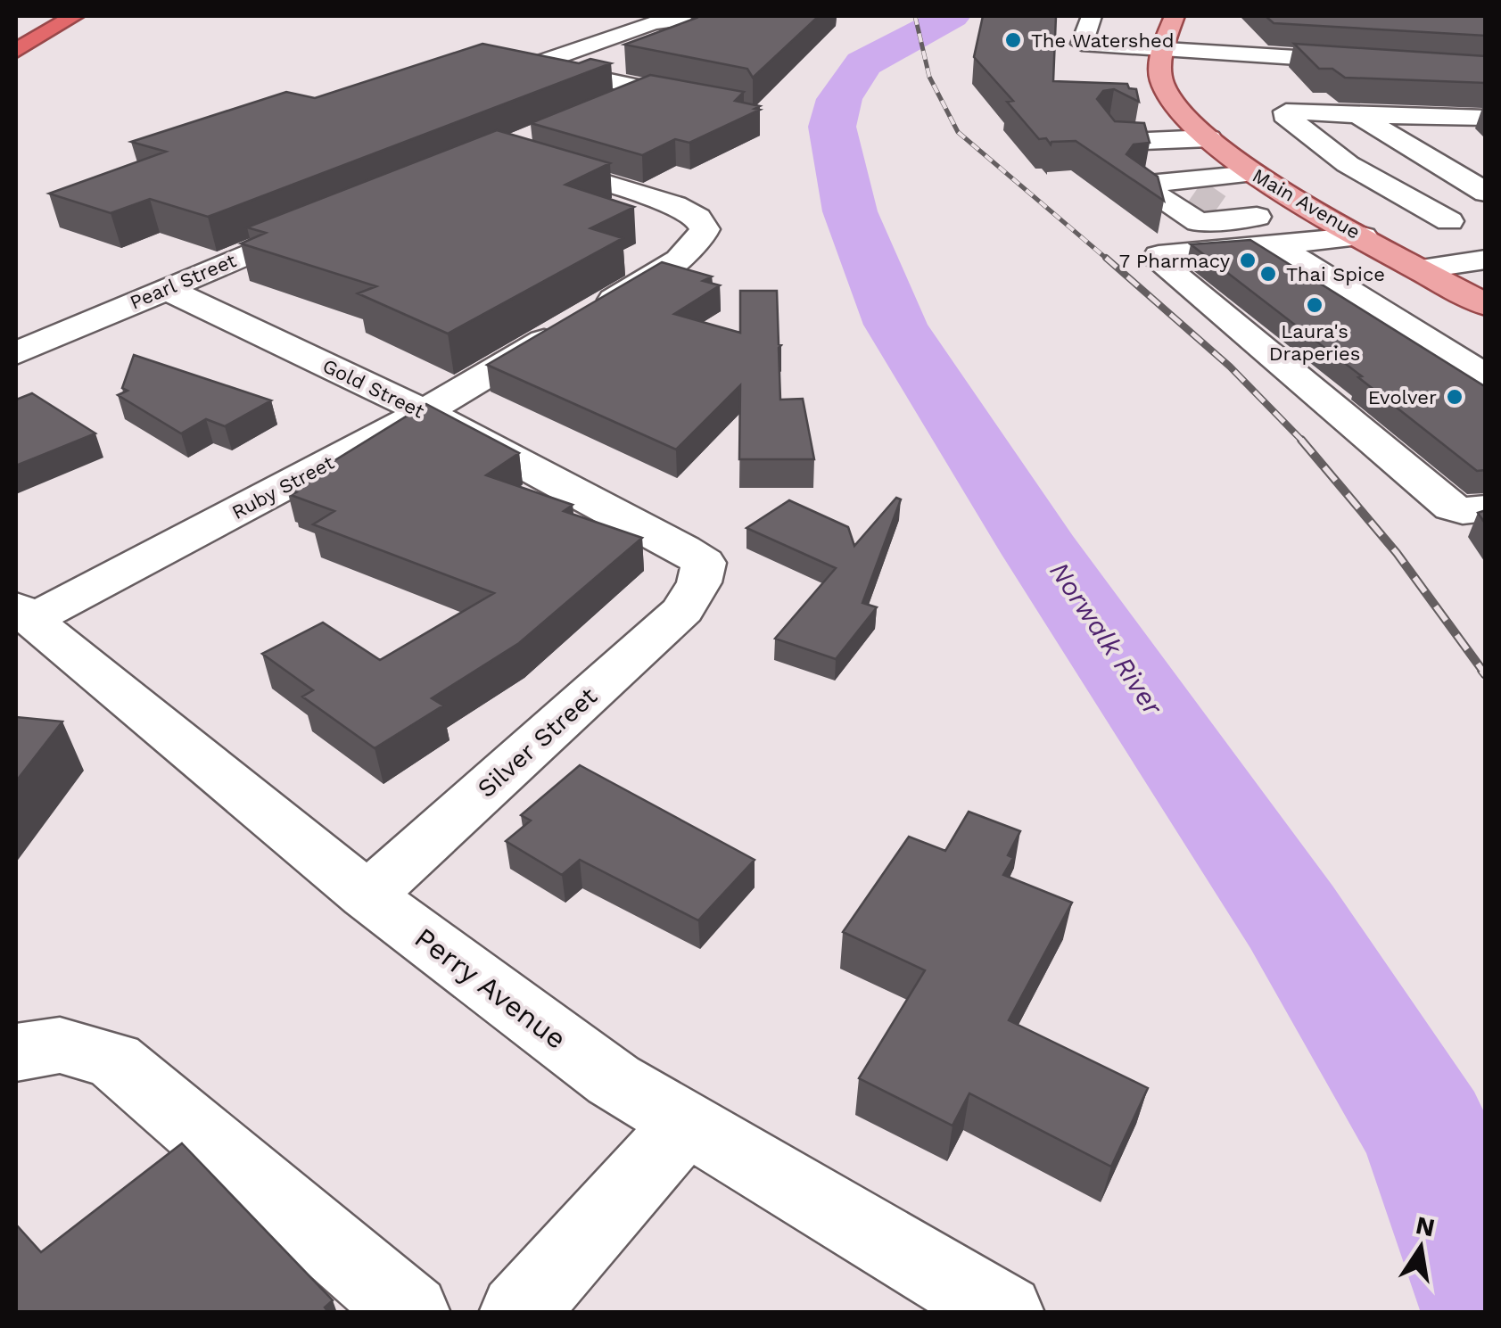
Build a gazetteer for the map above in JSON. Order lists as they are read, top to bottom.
{
  "streets": {
    "main road": ["Main Avenue"],
    "street": [
      "Pearl Street",
      "Gold Street",
      "Ruby Street",
      "Silver Street",
      "Perry Avenue"
    ]
  },
  "crossings": [
    ["Pearl Street", "Gold Street"],
    ["Gold Street", "Ruby Street"],
    ["Gold Street", "Silver Street"],
    ["Ruby Street", "Perry Avenue"],
    ["Silver Street", "Perry Avenue"]
  ],
  "water": ["Norwalk River"],
  "places": [
    "The Watershed",
    "7 Pharmacy",
    "Thai Spice",
    "Laura's Draperies",
    "Evolver"
  ],
  "north": "top"
}
